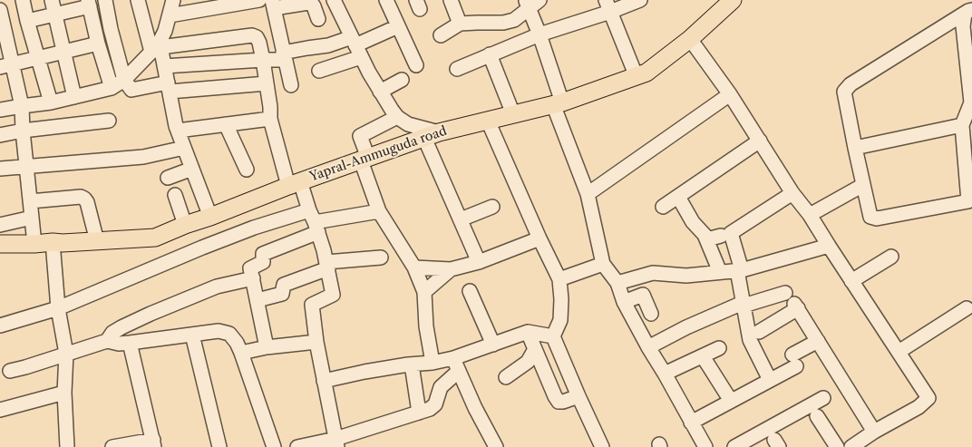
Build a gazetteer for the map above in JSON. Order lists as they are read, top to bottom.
{
  "streets": {
    "main road": ["Yapral-Ammuguda road"]
  }
}
